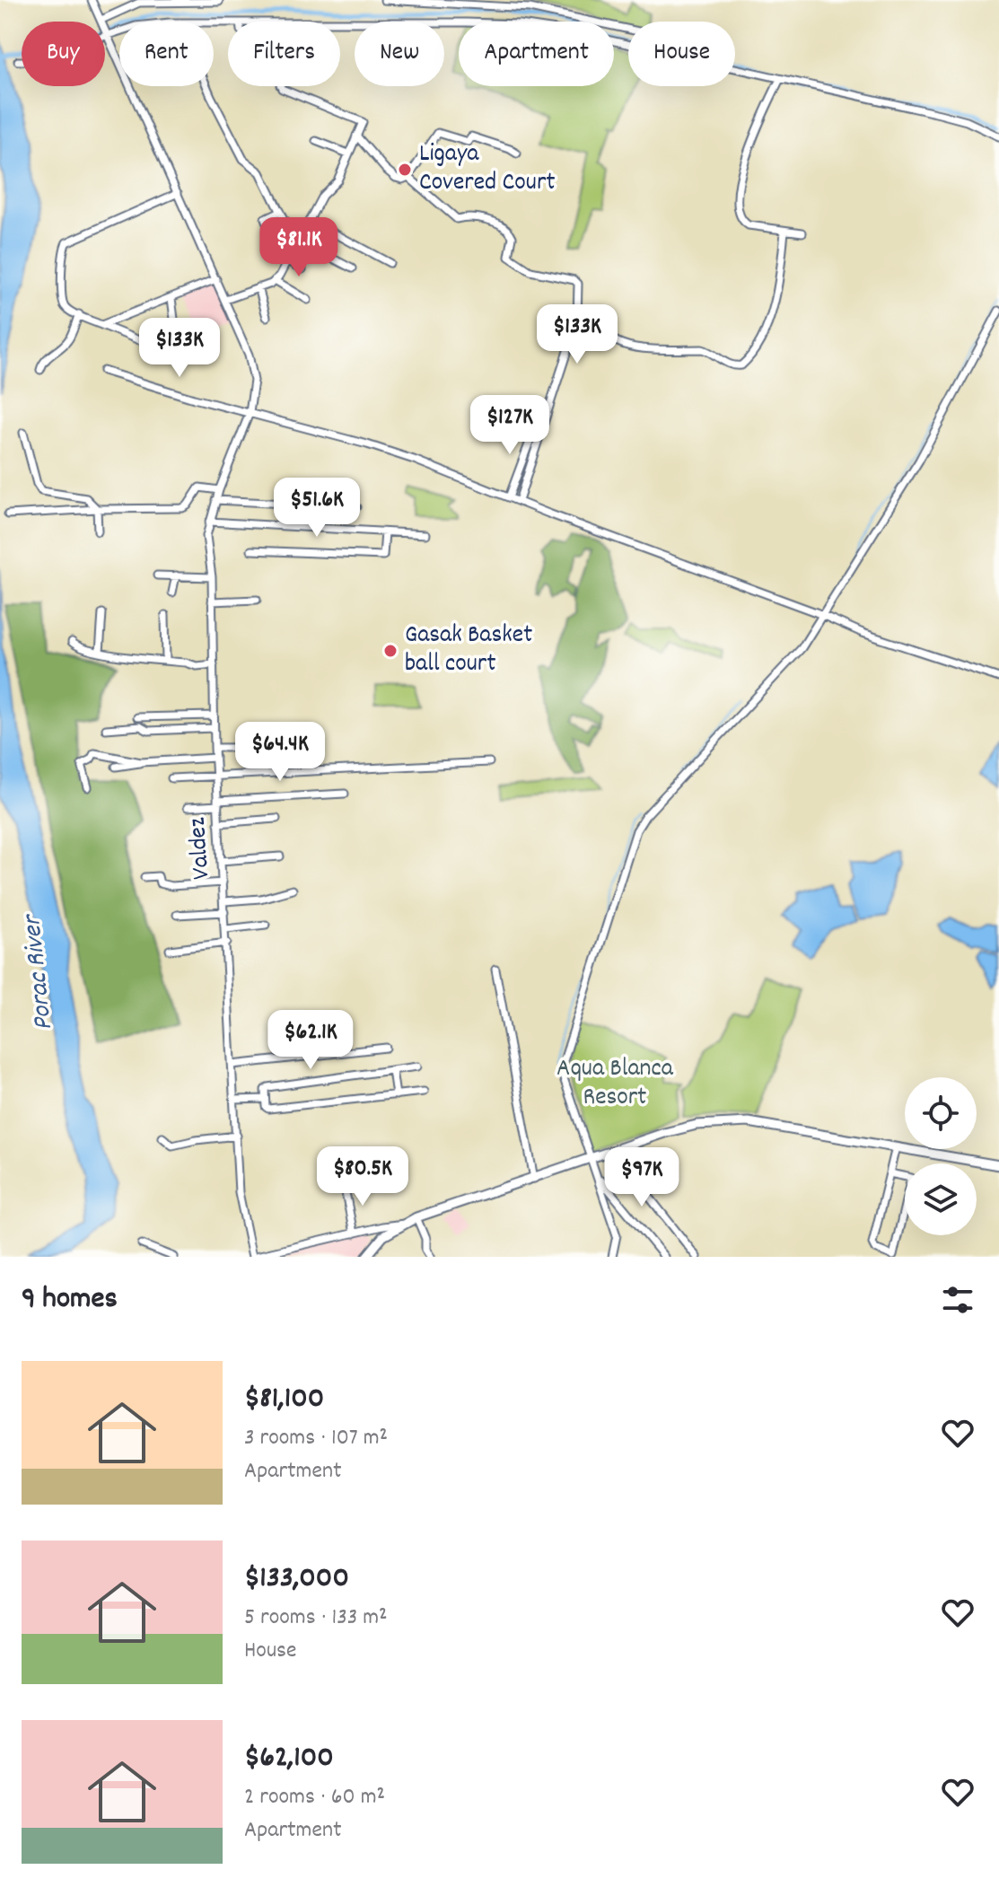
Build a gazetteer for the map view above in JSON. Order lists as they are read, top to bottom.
{
  "streets": {
    "street": ["Valdez"]
  },
  "water": ["Porac River"],
  "parks": ["Aqua Blanca Resort"],
  "places": ["Ligaya Covered Court", "Gasak Basket ball court"],
  "page": {
    "chip": [
      "Buy",
      "Rent",
      "Filters",
      "New",
      "Apartment",
      "House"
    ],
    "price": [
      "$81.1K",
      "$133K",
      "$133K",
      "$127K",
      "$51.6K",
      "$64.4K",
      "$62.1K",
      "$80.5K",
      "$97K"
    ],
    "heading": "9 homes",
    "list": [
      {
        "name": "$81,100",
        "note": "3 rooms · 107 m² · Apartment"
      },
      {
        "name": "$133,000",
        "note": "5 rooms · 133 m² · House"
      },
      {
        "name": "$62,100",
        "note": "2 rooms · 60 m² · Apartment"
      }
    ]
  }
}
